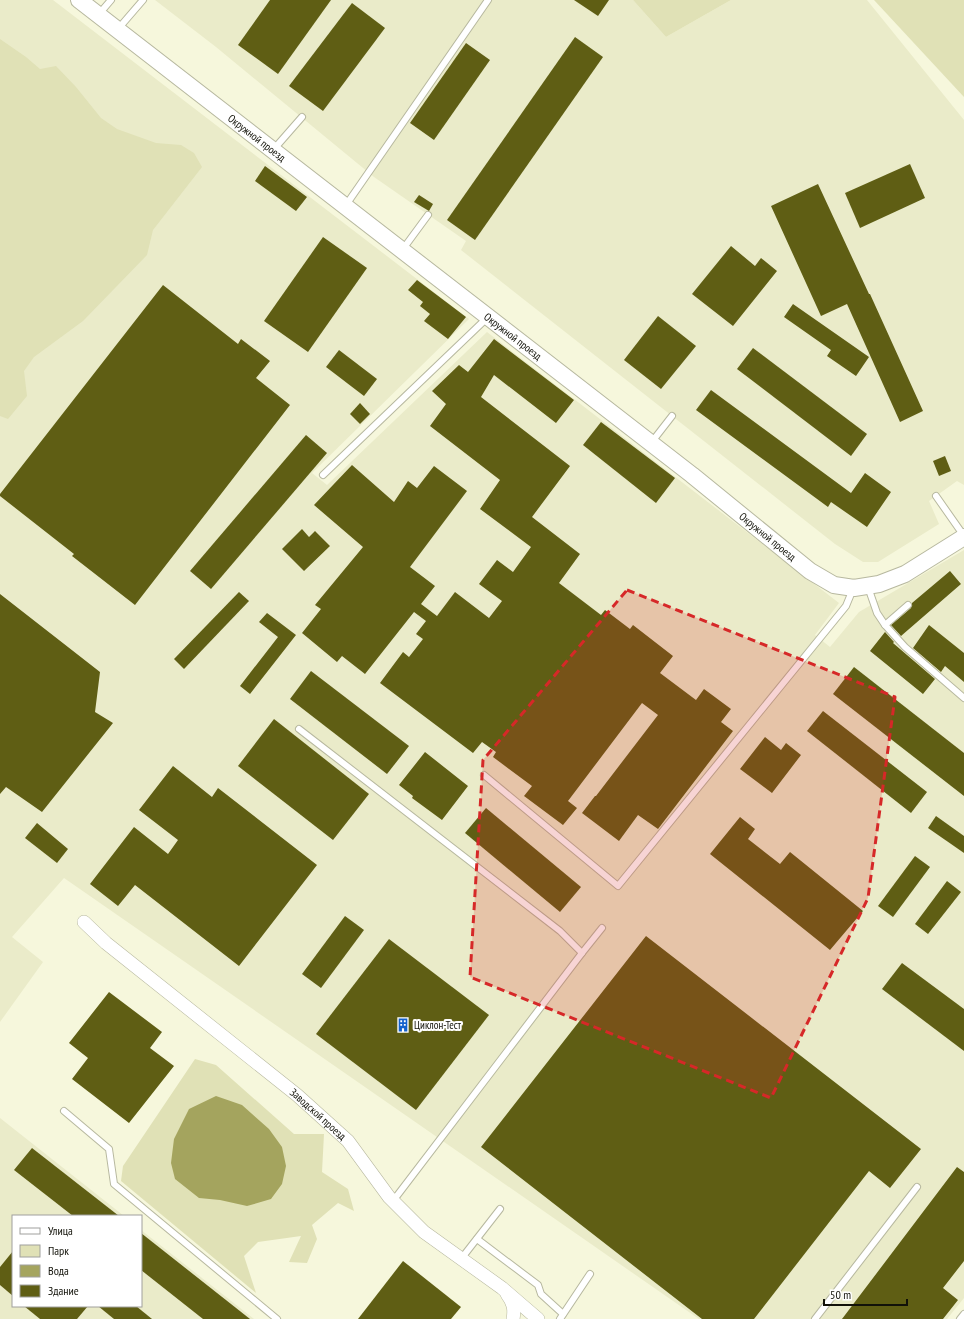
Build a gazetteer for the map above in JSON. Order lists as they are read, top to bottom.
{
  "streets": {
    "street": ["Окружной проезд", "Заводской проезд"]
  },
  "places": {
    "building": ["Циклон-Тест"]
  },
  "legend": [
    "Улица",
    "Парк",
    "Вода",
    "Здание"
  ],
  "scale_bar": "50 m"
}
